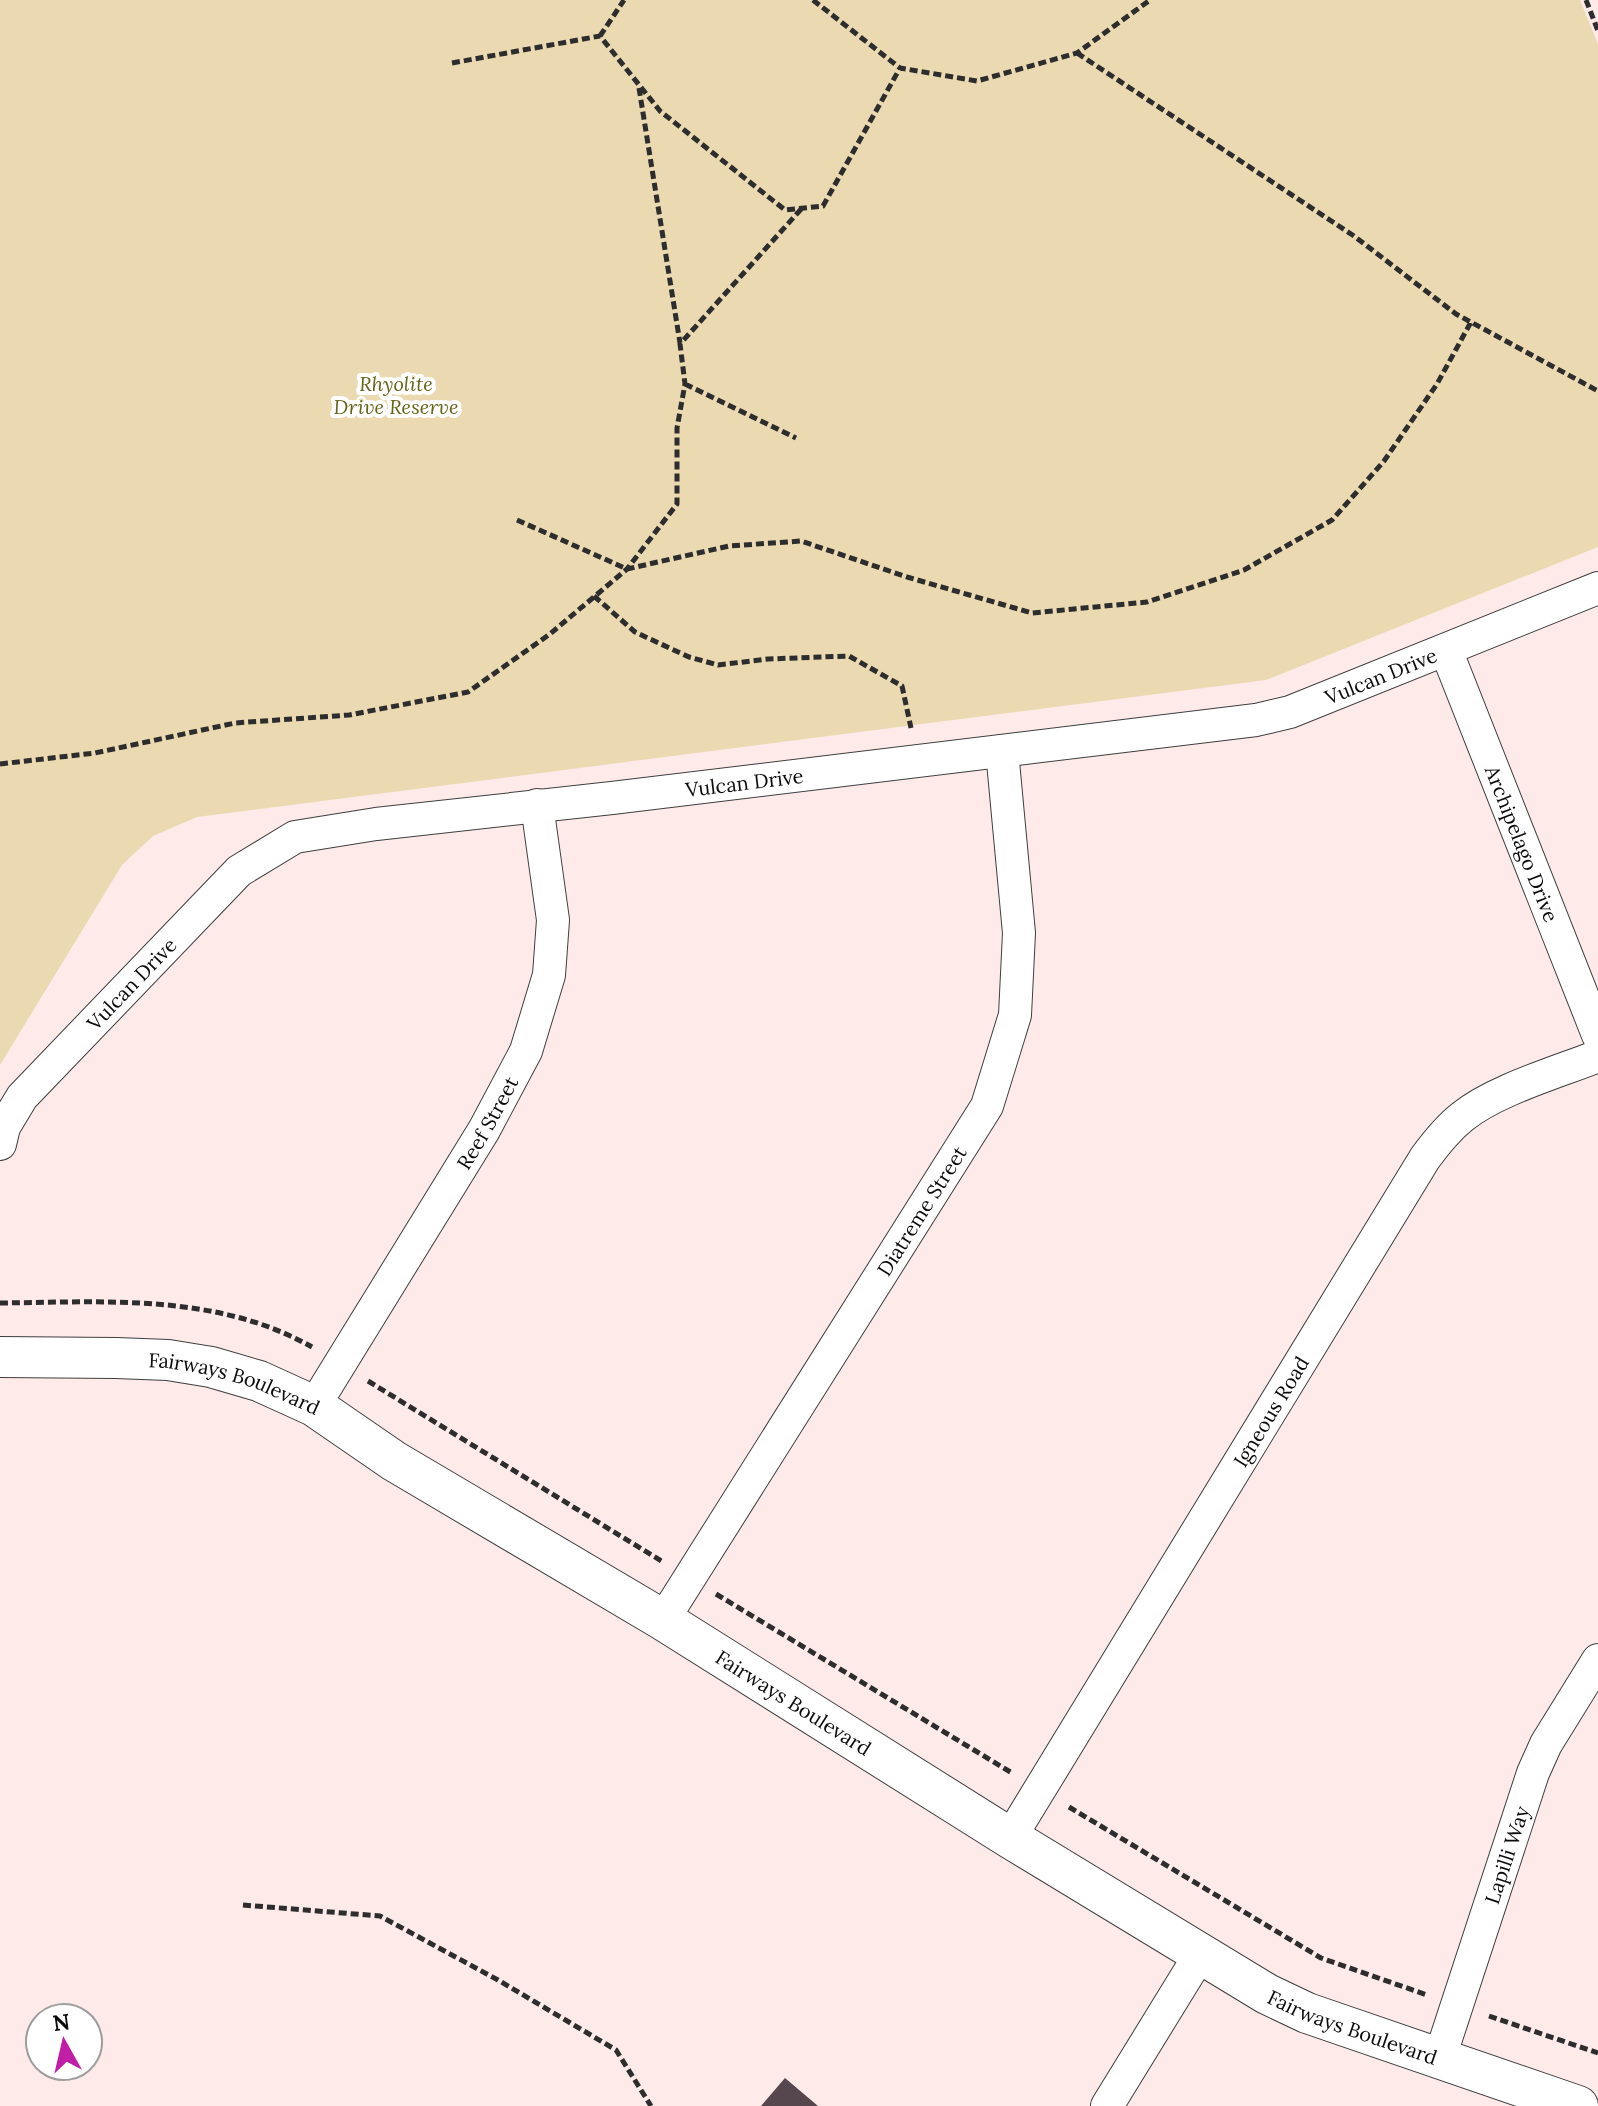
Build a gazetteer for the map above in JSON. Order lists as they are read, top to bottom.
{
  "streets": {
    "street": [
      "Vulcan Drive",
      "Archipelago Drive",
      "Reef Street",
      "Diatreme Street",
      "Fairways Boulevard",
      "Igneous Road",
      "Lapilli Way"
    ]
  },
  "crossings": [
    ["Vulcan Drive", "Archipelago Drive"],
    ["Vulcan Drive", "Reef Street"],
    ["Vulcan Drive", "Diatreme Street"],
    ["Reef Street", "Fairways Boulevard"],
    ["Diatreme Street", "Fairways Boulevard"],
    ["Fairways Boulevard", "Igneous Road"],
    ["Fairways Boulevard", "Lapilli Way"]
  ],
  "parks": ["Rhyolite Drive Reserve"],
  "north": "top"
}
